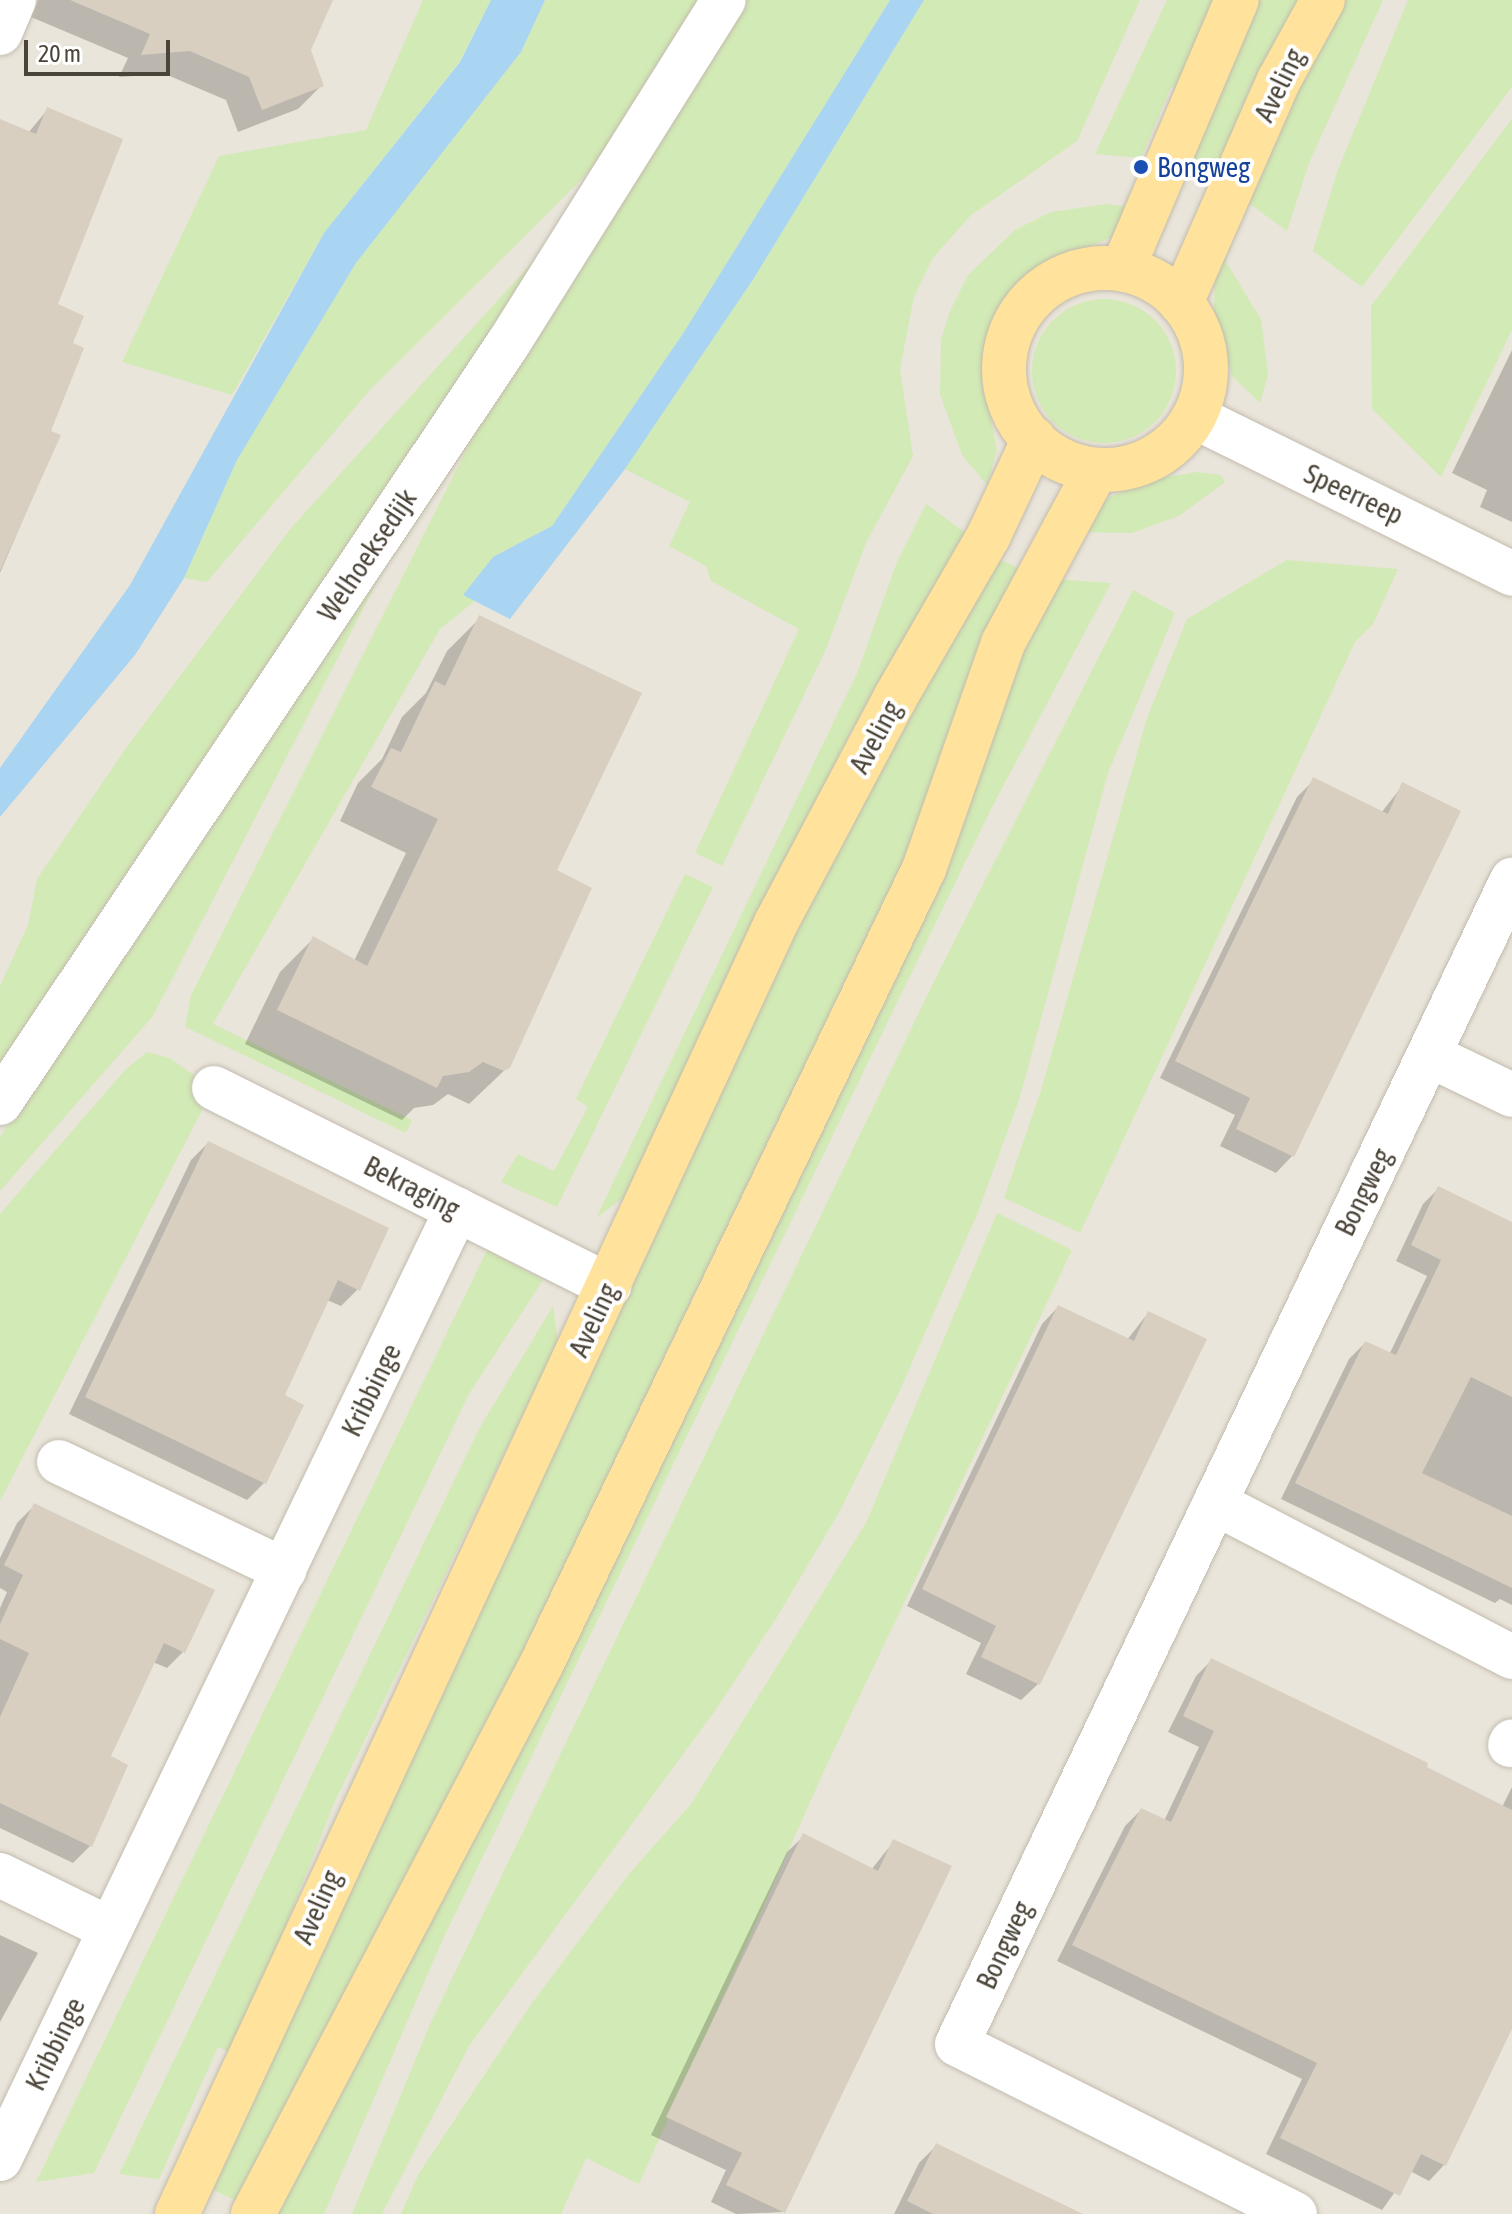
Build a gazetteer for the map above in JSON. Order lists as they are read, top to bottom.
{
  "streets": {
    "main road": ["Aveling"],
    "street": [
      "Speerreep",
      "Welhoeksedijk",
      "Bekraging",
      "Bongweg",
      "Kribbinge"
    ]
  },
  "crossings": [
    ["Aveling", "Speerreep"],
    ["Aveling", "Bekraging"],
    ["Bekraging", "Kribbinge"]
  ],
  "places": ["Bongweg"],
  "scale_bar": "20 m"
}
